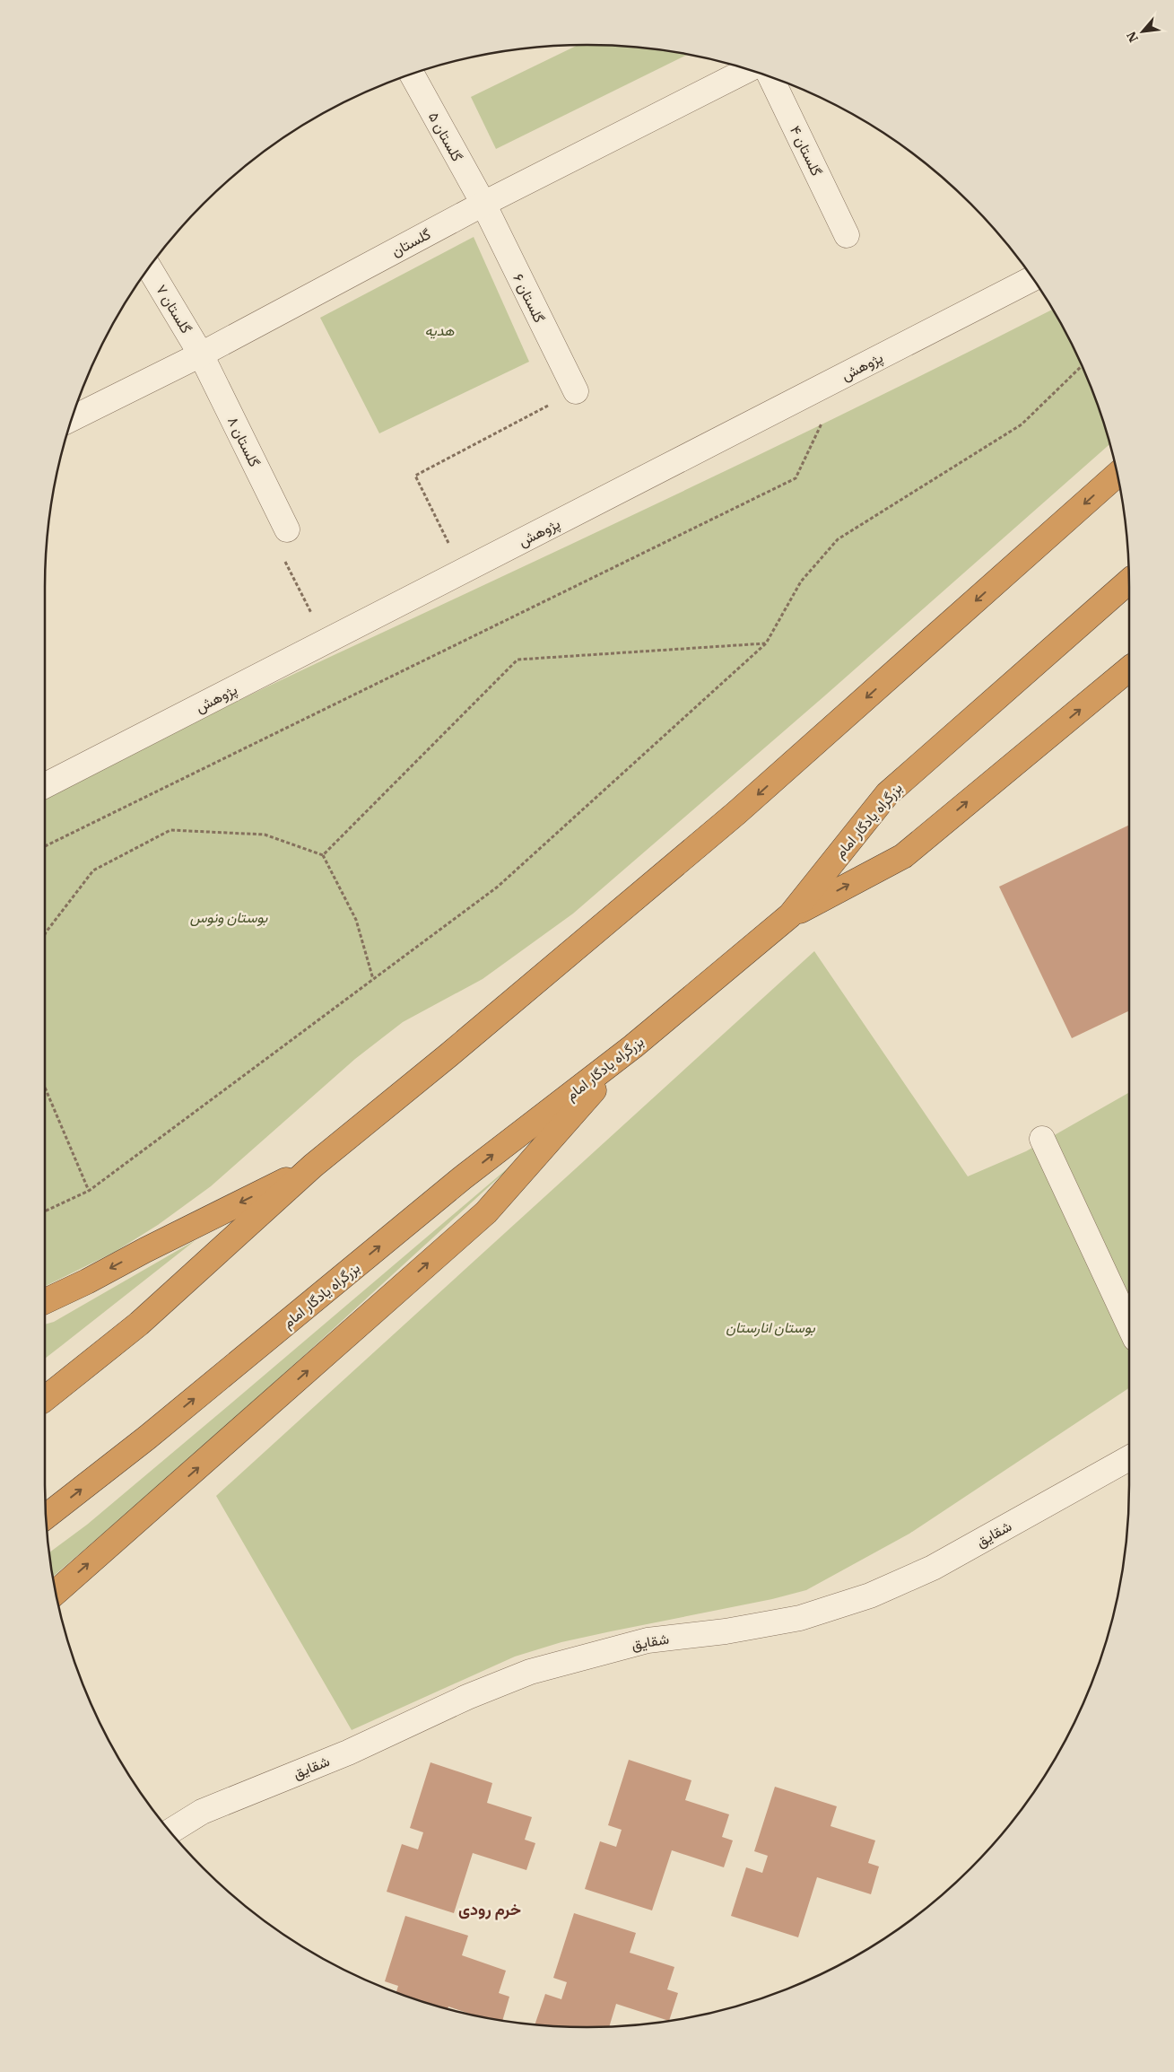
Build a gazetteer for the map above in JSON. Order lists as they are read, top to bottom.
{
  "streets": {
    "highway": ["بزرگراه یادگار امام"],
    "street": [
      "گلستان ۵",
      "گلستان ۴",
      "گلستان",
      "گلستان ۶",
      "گلستان ۷",
      "پژوهش",
      "گلستان ۸",
      "شقایق"
    ]
  },
  "crossings": [
    ["گلستان ۵", "گلستان"],
    ["گلستان ۵", "گلستان ۶"],
    ["گلستان", "گلستان ۶"],
    ["گلستان", "گلستان ۷"],
    ["گلستان", "گلستان ۸"],
    ["گلستان ۷", "گلستان ۸"]
  ],
  "districts": ["خرم رودی"],
  "parks": ["هدیه", "بوستان ونوس", "بوستان انارستان"],
  "north": "bottom left"
}
